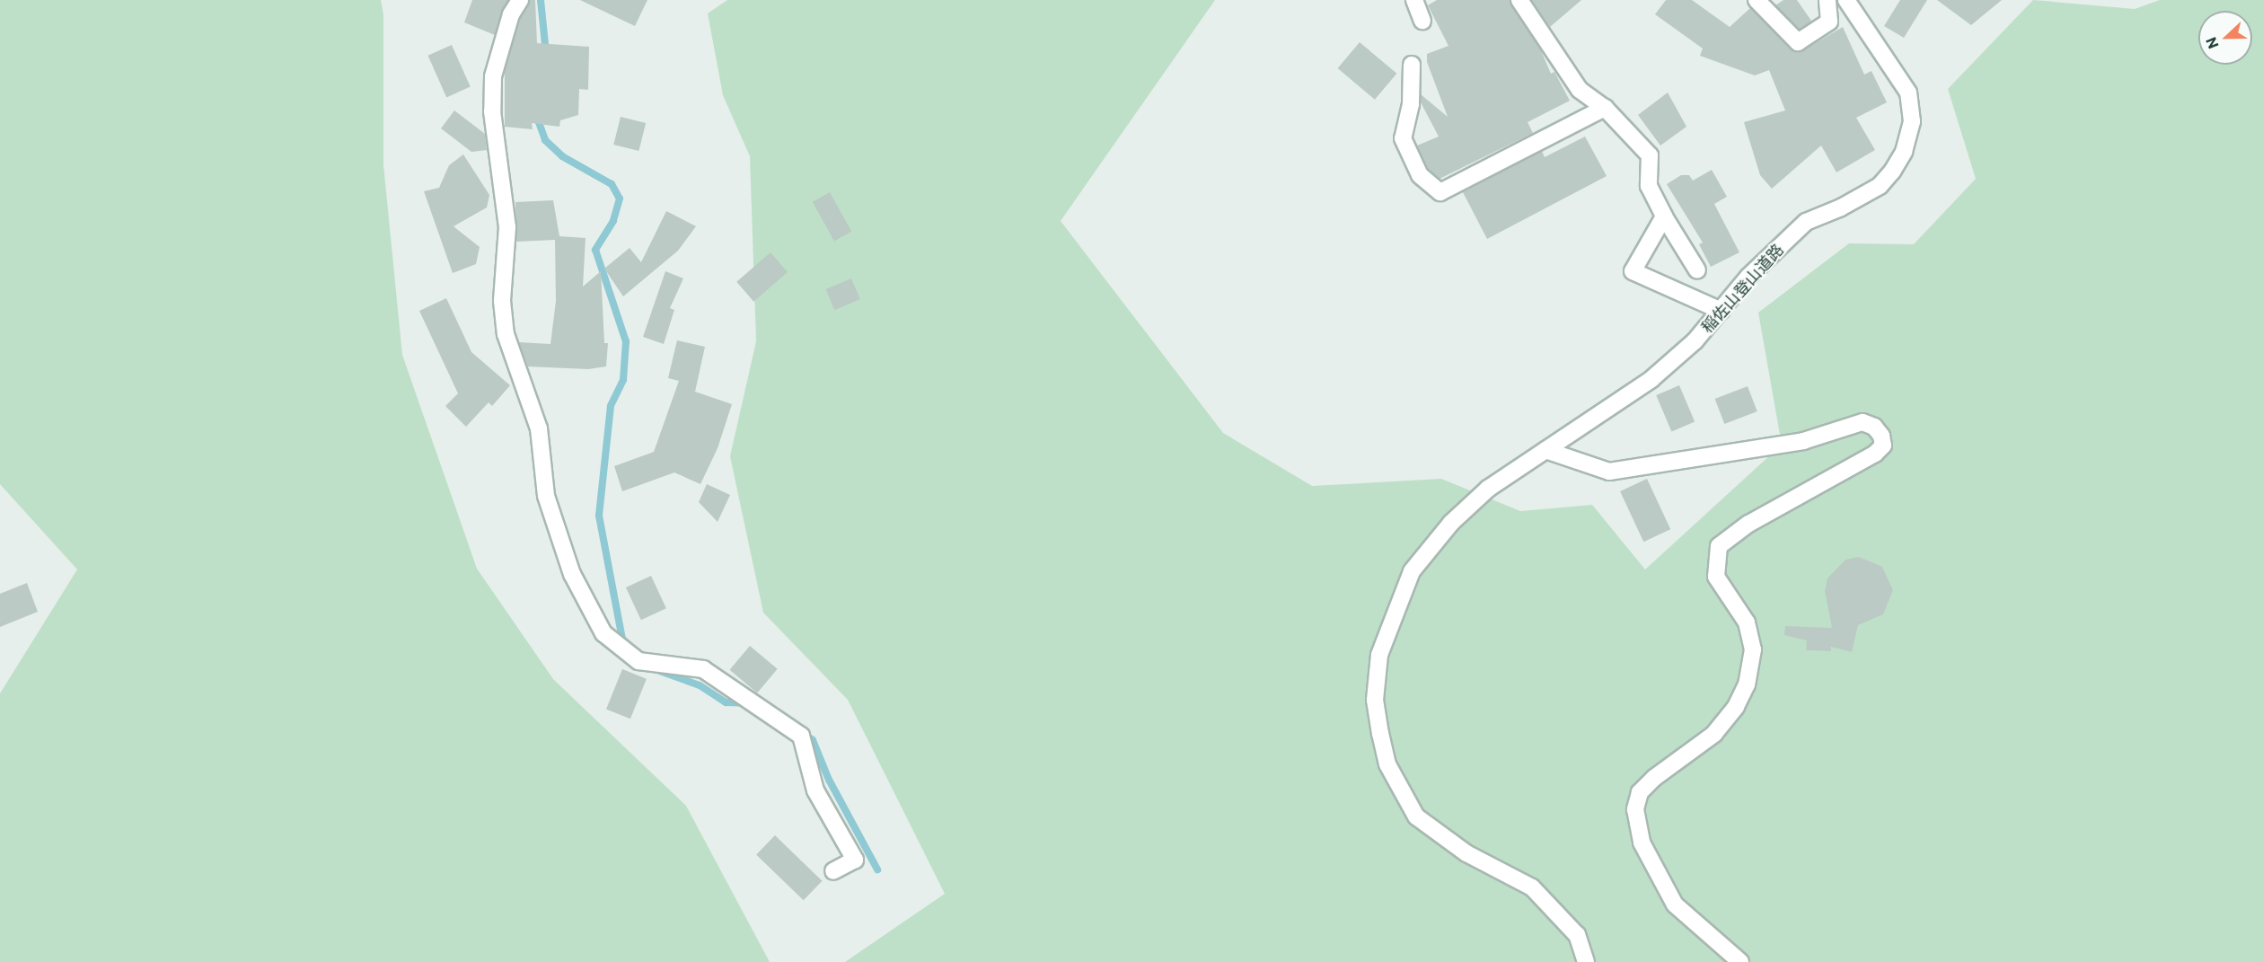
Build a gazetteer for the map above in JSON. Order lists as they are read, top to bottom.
{
  "streets": {
    "street": ["稲佐山登山道路"]
  },
  "north": "left"
}
